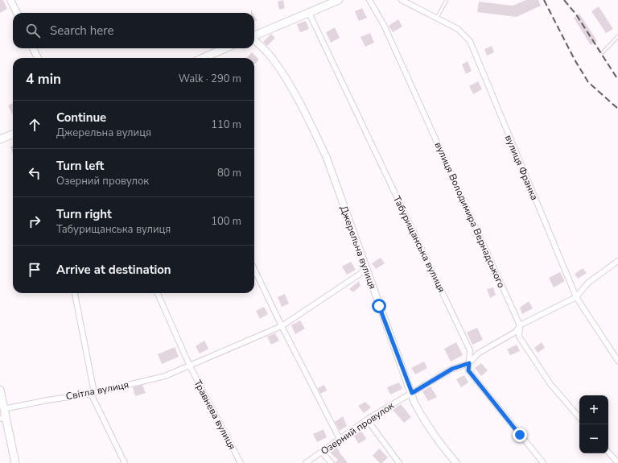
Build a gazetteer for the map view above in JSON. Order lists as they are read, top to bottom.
{
  "streets": {
    "street": [
      "вулиця Франка",
      "вулиця Володимира Вернадського",
      "Табурищанська вулиця",
      "Джерельна вулиця",
      "Світла вулиця",
      "Травнева вулиця",
      "Озерний провулок"
    ]
  },
  "crossings": [
    ["вулиця Франка", "Озерний провулок"],
    ["вулиця Володимира Вернадського", "Озерний провулок"],
    ["Табурищанська вулиця", "Озерний провулок"],
    ["Джерельна вулиця", "Озерний провулок"],
    ["Світла вулиця", "Травнева вулиця"]
  ],
  "page": {
    "search": "Search here",
    "heading": ["4 min", "Walk · 290 m"],
    "list": [
      ["Continue", "Джерельна вулиця", "110 m"],
      ["Turn left", "Озерний провулок", "80 m"],
      ["Turn right", "Табурищанська вулиця", "100 m"],
      "Arrive at destination"
    ],
    "map_buttons": ["+", "−"]
  }
}
